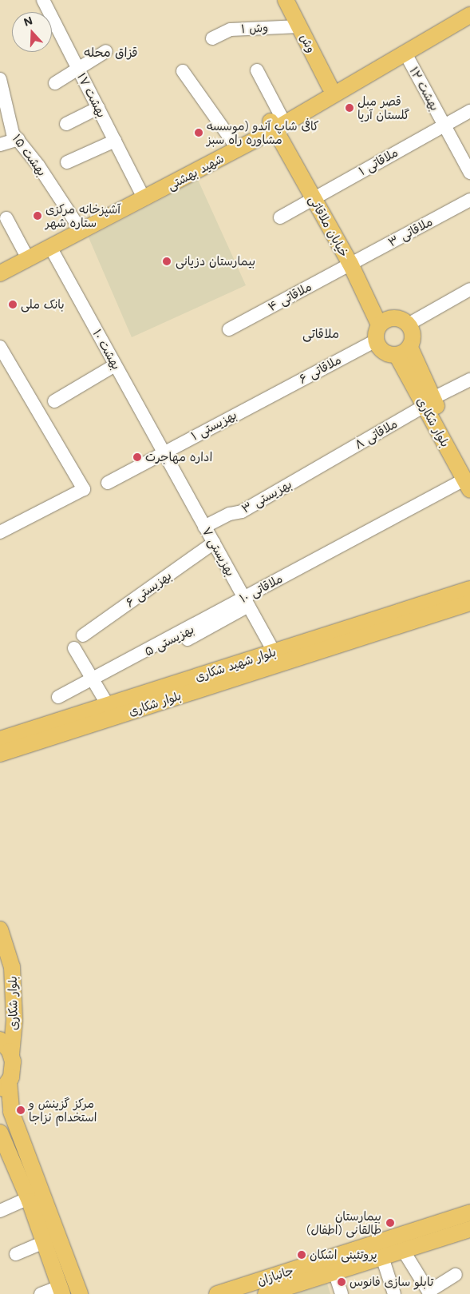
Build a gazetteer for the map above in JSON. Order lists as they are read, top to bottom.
{
  "streets": {
    "main road": [
      "وش",
      "شهید بهشتی",
      "خیابان ملاقاتی",
      "بلوار شکاری",
      "بلوار شهید شکاری",
      "جانبازان"
    ],
    "street": [
      "وش ۱",
      "۱۲ بهشت",
      "بهشت ۱۷",
      "بهشت ۱۵",
      "ملاقاتی ۱",
      "ملاقاتی ۳",
      "ملاقاتی ۴",
      "بهشت ۱۰",
      "۶ ملاقاتی",
      "بهزیستی ۱",
      "ملاقاتی ۸",
      "۳ بهزیستی",
      "۷ بهزیستی",
      "۱۰ ملاقاتی",
      "بهزیستی ۶",
      "۵ بهزیستی"
    ]
  },
  "crossings": [
    ["وش ۱", "وش"],
    ["وش", "شهید بهشتی"],
    ["۱۲ بهشت", "ملاقاتی ۱"],
    ["۱۲ بهشت", "شهید بهشتی"],
    ["بهشت ۱۷", "شهید بهشتی"],
    ["بهشت ۱۵", "شهید بهشتی"],
    ["ملاقاتی ۱", "خیابان ملاقاتی"],
    ["شهید بهشتی", "خیابان ملاقاتی"],
    ["شهید بهشتی", "بهشت ۱۰"],
    ["خیابان ملاقاتی", "ملاقاتی ۳"],
    ["خیابان ملاقاتی", "ملاقاتی ۴"],
    ["خیابان ملاقاتی", "۶ ملاقاتی"],
    ["خیابان ملاقاتی", "بلوار شکاری"],
    ["ملاقاتی ۳", "ملاقاتی ۴"],
    ["بهشت ۱۰", "بهزیستی ۱"],
    ["بهشت ۱۰", "۷ بهزیستی"],
    ["۶ ملاقاتی", "بلوار شکاری"],
    ["۶ ملاقاتی", "بهزیستی ۱"],
    ["بلوار شکاری", "ملاقاتی ۸"],
    ["بلوار شکاری", "۱۰ ملاقاتی"],
    ["بلوار شکاری", "بلوار شهید شکاری"],
    ["بهزیستی ۱", "۷ بهزیستی"],
    ["ملاقاتی ۸", "۳ بهزیستی"],
    ["۳ بهزیستی", "۷ بهزیستی"],
    ["۷ بهزیستی", "بهزیستی ۶"],
    ["۷ بهزیستی", "۵ بهزیستی"],
    ["۷ بهزیستی", "بلوار شهید شکاری"],
    ["۱۰ ملاقاتی", "۵ بهزیستی"]
  ],
  "districts": ["قزاق محله", "ملاقاتی"],
  "places": [
    "قصر مبل گلستان آریا",
    "کافی شاپ آندو (موسسه مشاوره راه سبز",
    "آشپزخانه مرکزی ستاره شهر",
    "بیمارستان دزیانی",
    "بانک ملی",
    "اداره مهاجرت",
    "مرکز گزینش و استخدام نزاجا",
    "بیمارستان طالقانی (اطفال)",
    "پروتئینی اشکان",
    "تابلو سازی فانوس"
  ],
  "north": "top"
}
